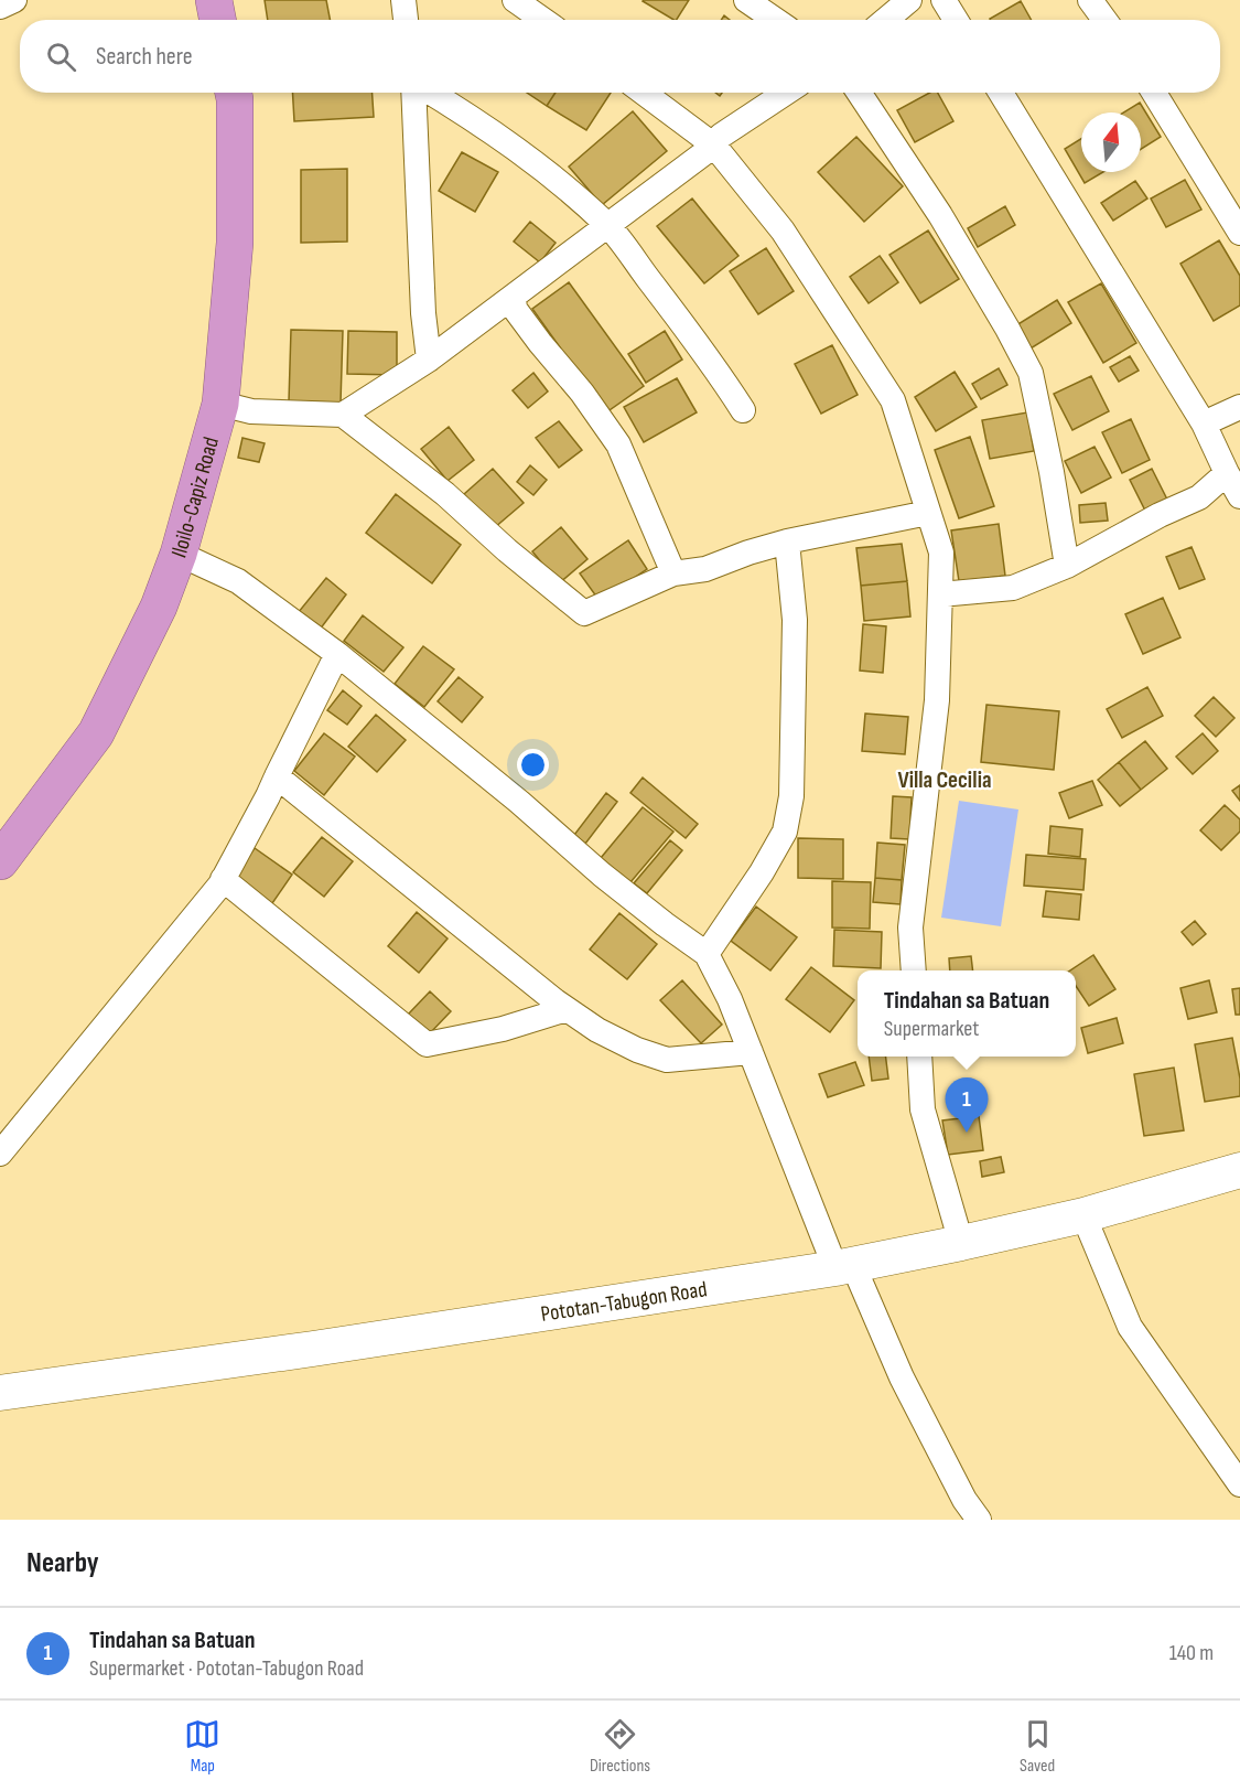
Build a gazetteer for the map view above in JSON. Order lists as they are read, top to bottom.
{
  "streets": {
    "highway": ["Iloilo-Capiz Road"],
    "main road": ["Pototan-Tabugon Road"]
  },
  "districts": ["Villa Cecilia"],
  "north": "top",
  "page": {
    "search": "Search here",
    "popup": ["Tindahan sa Batuan", "Supermarket"],
    "pins": "1",
    "heading": "Nearby",
    "list": [
      {
        "mark": "1",
        "name": "Tindahan sa Batuan",
        "note": "Supermarket · Pototan-Tabugon Road",
        "value": "140 m"
      }
    ],
    "nav": ["Map", "Directions", "Saved"]
  }
}
